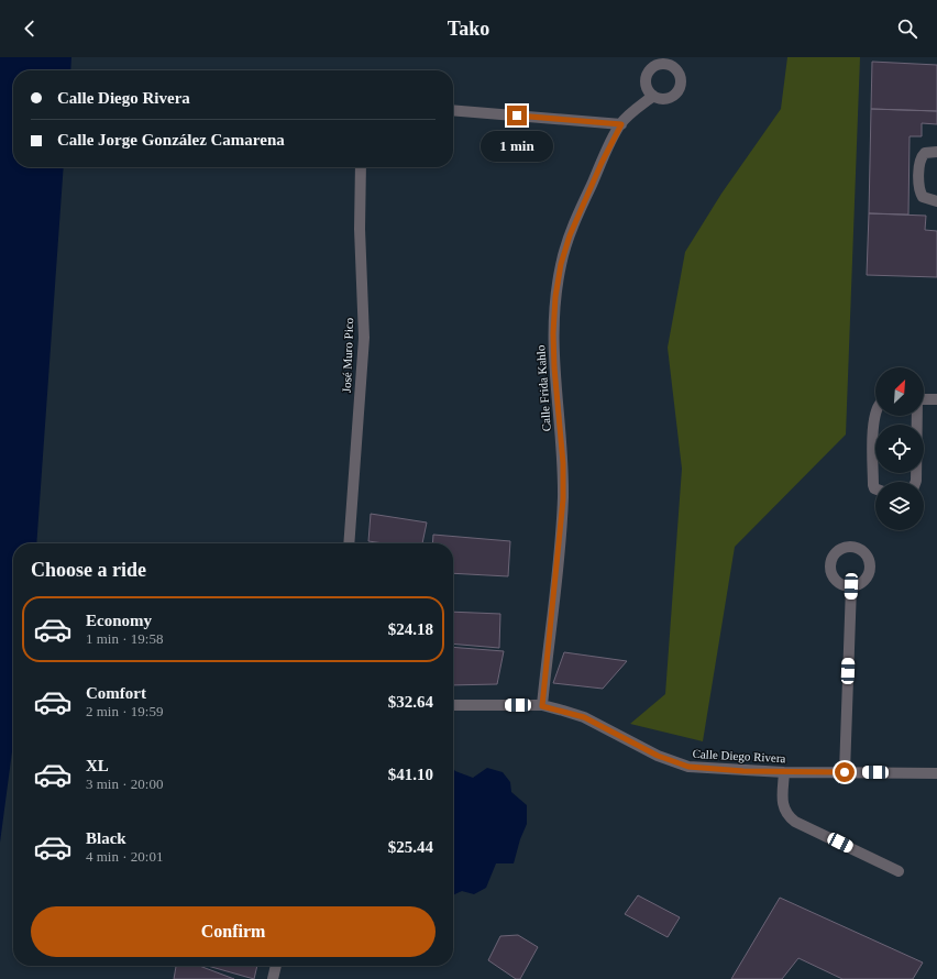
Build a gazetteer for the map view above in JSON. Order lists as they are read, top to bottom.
{
  "streets": {
    "street": ["José Muro Pico", "Calle Frida Kahlo", "Calle Diego Rivera"]
  },
  "crossings": [
    ["Calle Frida Kahlo", "Calle Diego Rivera"]
  ],
  "north": "top right",
  "page": {
    "header": "Tako",
    "banner": ["Calle Diego Rivera", "Calle Jorge González Camarena"],
    "bubble": "1 min",
    "heading": "Choose a ride",
    "list": [
      {
        "name": "Economy",
        "note": "1 min · 19:58",
        "value": "$24.18"
      },
      {
        "name": "Comfort",
        "note": "2 min · 19:59",
        "value": "$32.64"
      },
      {
        "name": "XL",
        "note": "3 min · 20:00",
        "value": "$41.10"
      },
      {
        "name": "Black",
        "note": "4 min · 20:01",
        "value": "$25.44"
      }
    ],
    "buttons": "Confirm"
  }
}
